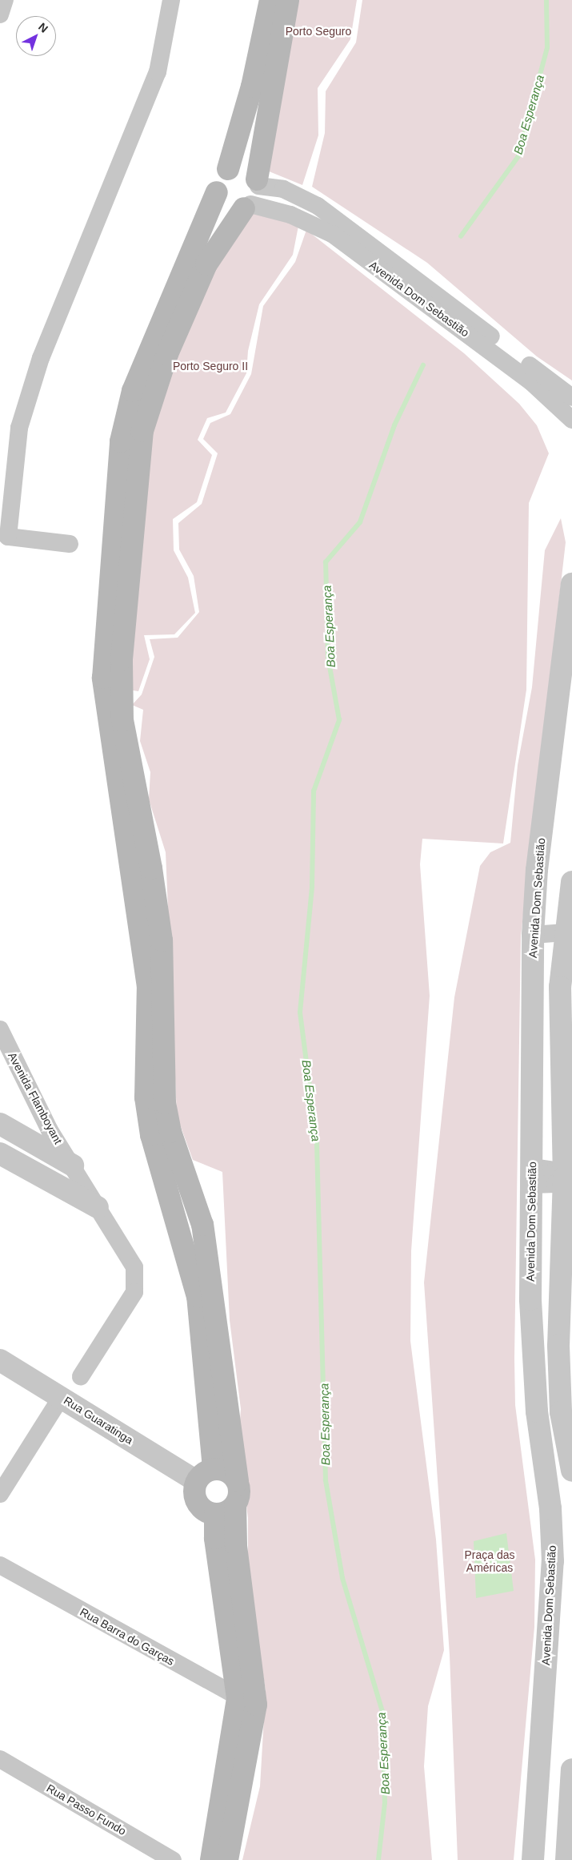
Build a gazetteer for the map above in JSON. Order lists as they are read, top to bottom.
{
  "streets": {
    "street": [
      "Avenida Dom Sebastião",
      "Avenida Flamboyant",
      "Rua Guaratinga",
      "Rua Barra do Garças",
      "Rua Passo Fundo"
    ]
  },
  "water": ["Boa Esperança"],
  "parks": ["Porto Seguro", "Porto Seguro II", "Praça das Américas"],
  "north": "top right"
}
